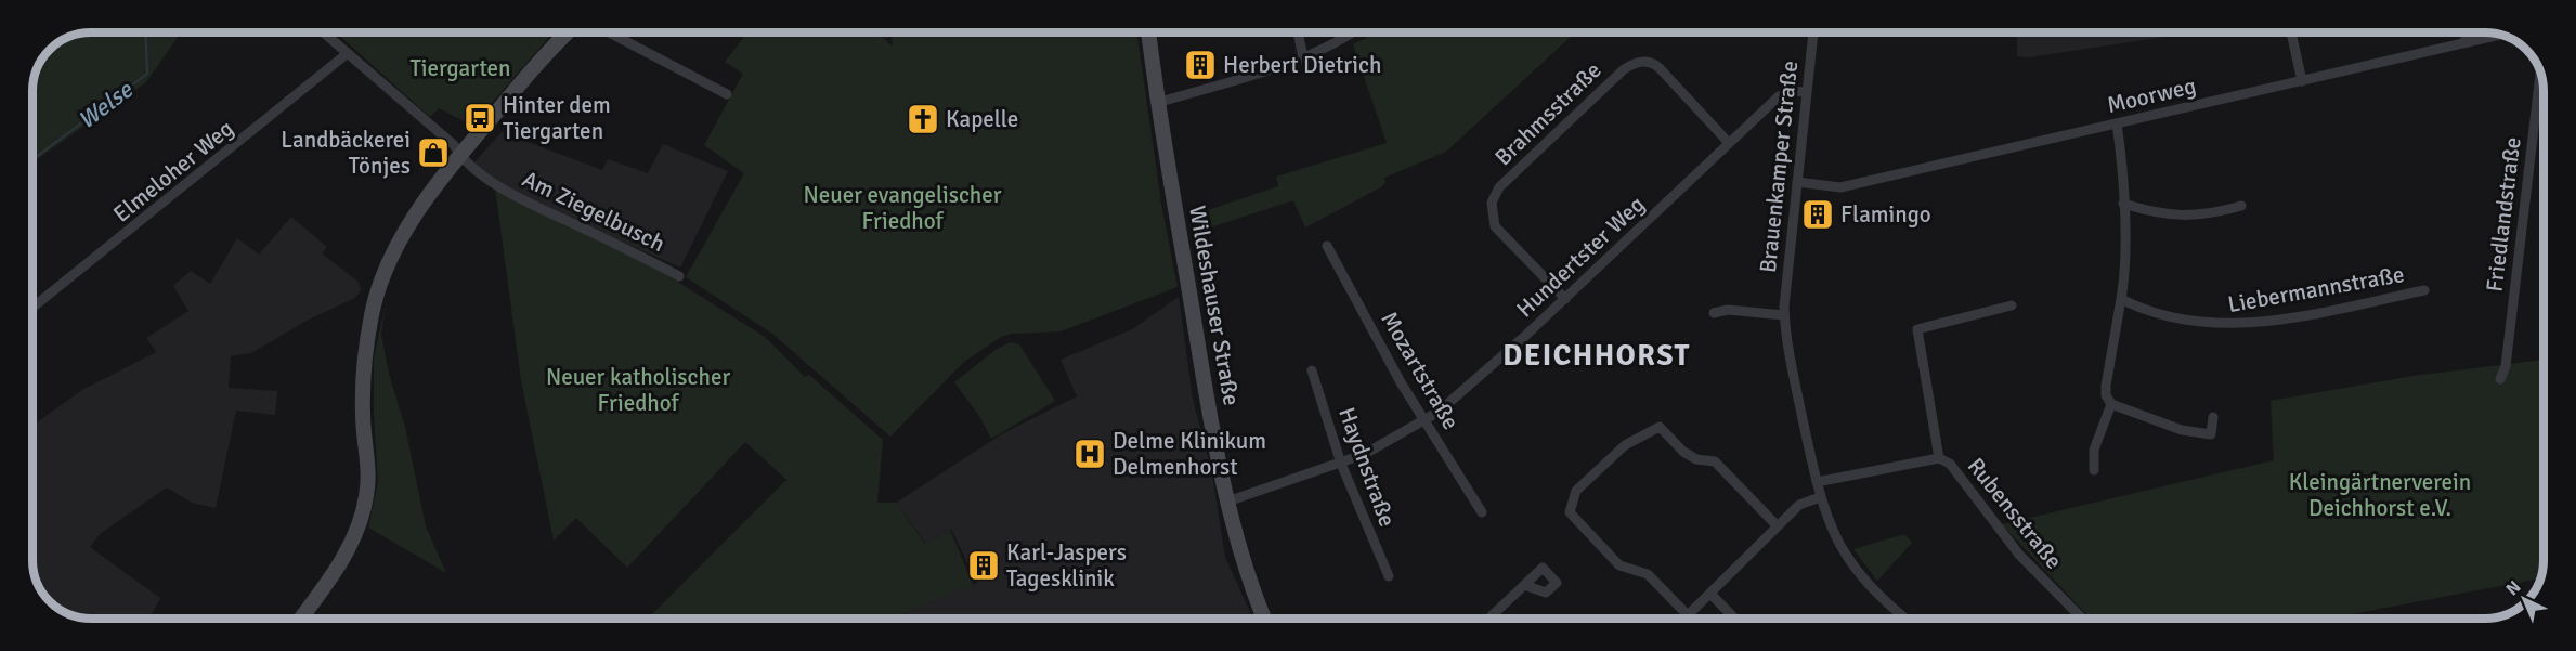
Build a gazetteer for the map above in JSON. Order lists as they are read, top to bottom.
{
  "streets": {
    "main road": ["Wildeshauser Straße"],
    "street": [
      "Moorweg",
      "Brahmsstraße",
      "Brauenkamper Straße",
      "Elmeloher Weg",
      "Am Ziegelbusch",
      "Friedlandstraße",
      "Hundertster Weg",
      "Liebermannstraße",
      "Mozartstraße",
      "Haydnstraße",
      "Rubensstraße"
    ]
  },
  "crossings": [
    ["Moorweg", "Brauenkamper Straße"],
    ["Brahmsstraße", "Hundertster Weg"],
    ["Brauenkamper Straße", "Hundertster Weg"],
    ["Brauenkamper Straße", "Rubensstraße"],
    ["Hundertster Weg", "Wildeshauser Straße"],
    ["Hundertster Weg", "Mozartstraße"],
    ["Hundertster Weg", "Haydnstraße"]
  ],
  "districts": ["DEICHHORST"],
  "water": ["Welse"],
  "parks": [
    "Tiergarten",
    "Neuer evangelischer Friedhof",
    "Neuer katholischer Friedhof",
    "Kleingärtnerverein Deichhorst e.V."
  ],
  "places": {
    "building": ["Herbert Dietrich", "Flamingo", "Karl-Jaspers Tagesklinik"],
    "bus stop": ["Hinter dem Tiergarten"],
    "church": ["Kapelle"],
    "shop": ["Landbäckerei Tönjes"],
    "hospital": ["Delme Klinikum Delmenhorst"]
  },
  "north": "top left"
}
